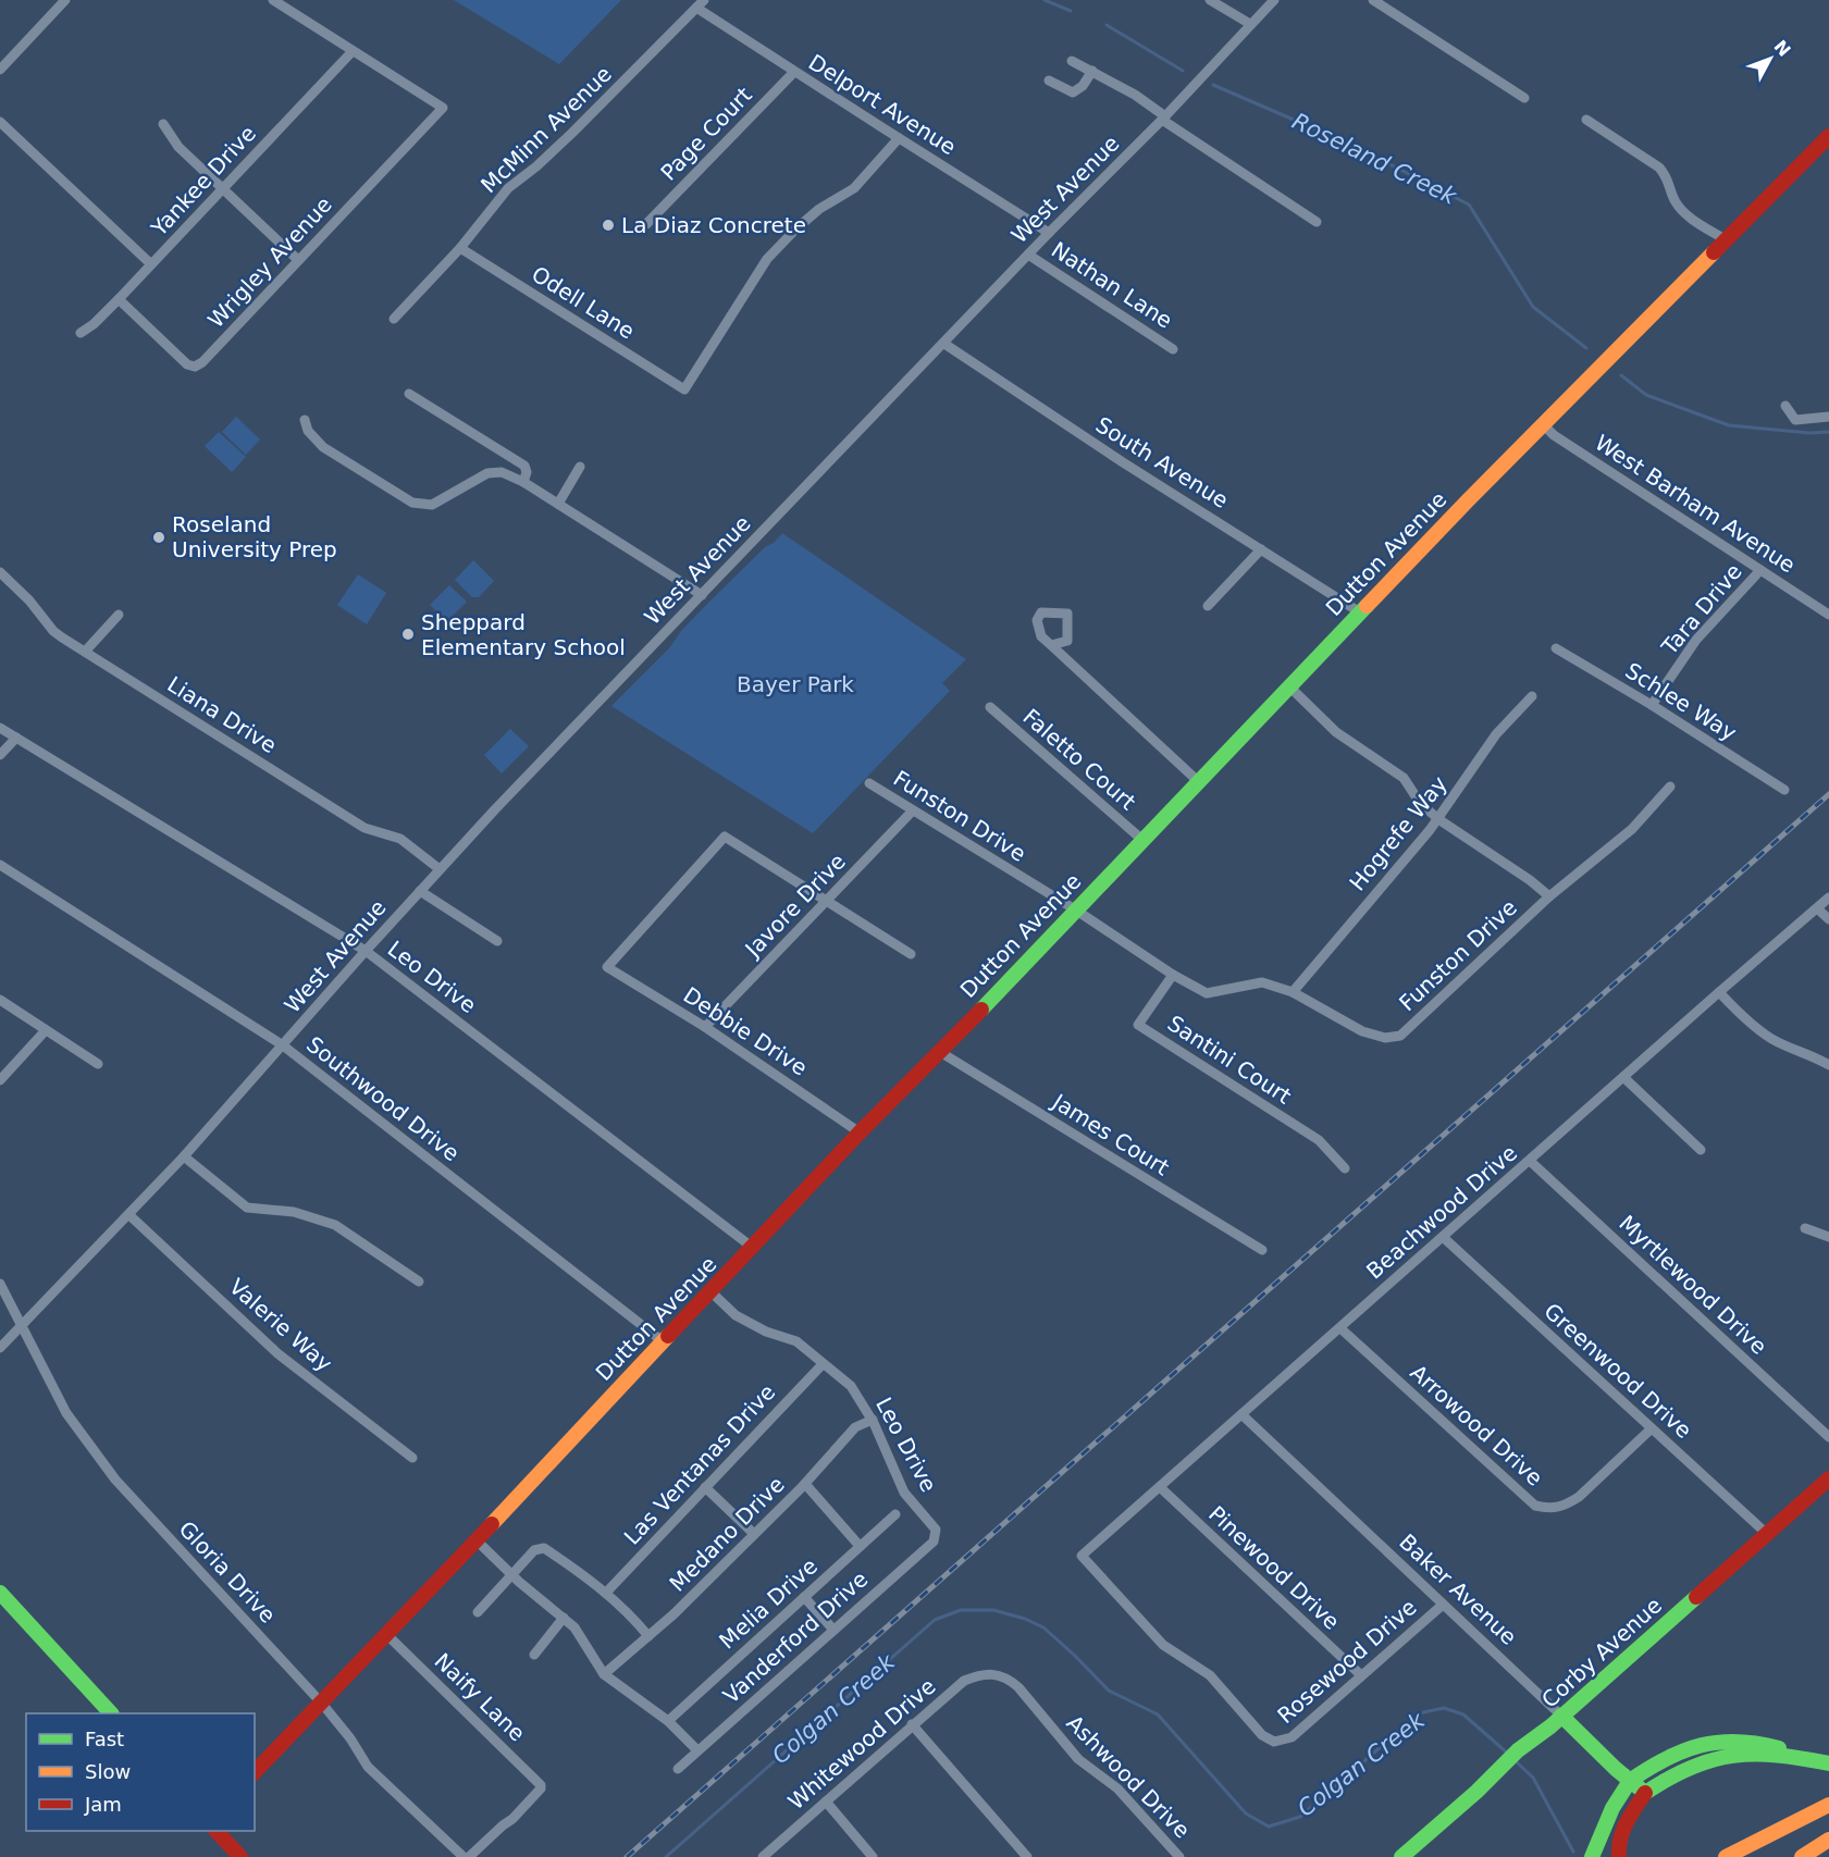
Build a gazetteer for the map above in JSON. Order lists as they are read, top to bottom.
{
  "streets": {
    "main road": ["Dutton Avenue", "Baker Avenue", "Corby Avenue"],
    "street": [
      "Delport Avenue",
      "McMinn Avenue",
      "Page Court",
      "Yankee Drive",
      "West Avenue",
      "Wrigley Avenue",
      "Nathan Lane",
      "Odell Lane",
      "South Avenue",
      "West Barham Avenue",
      "Tara Drive",
      "Schlee Way",
      "Liana Drive",
      "Faletto Court",
      "Funston Drive",
      "Hogrefe Way",
      "Javore Drive",
      "Leo Drive",
      "Debbie Drive",
      "Santini Court",
      "Southwood Drive",
      "James Court",
      "Beachwood Drive",
      "Myrtlewood Drive",
      "Valerie Way",
      "Greenwood Drive",
      "Arrowood Drive",
      "Las Ventanas Drive",
      "Medano Drive",
      "Pinewood Drive",
      "Gloria Drive",
      "Melia Drive",
      "Vanderford Drive",
      "Rosewood Drive",
      "Naify Lane",
      "Whitewood Drive",
      "Ashwood Drive"
    ]
  },
  "crossings": [
    ["Delport Avenue", "McMinn Avenue"],
    ["Delport Avenue", "Page Court"],
    ["Delport Avenue", "West Avenue"],
    ["Delport Avenue", "Odell Lane"],
    ["McMinn Avenue", "Odell Lane"],
    ["Yankee Drive", "Wrigley Avenue"],
    ["West Avenue", "Nathan Lane"],
    ["West Avenue", "South Avenue"],
    ["West Avenue", "Liana Drive"],
    ["West Avenue", "Leo Drive"],
    ["West Avenue", "Southwood Drive"],
    ["West Avenue", "Valerie Way"],
    ["West Avenue", "Gloria Drive"],
    ["South Avenue", "Dutton Avenue"],
    ["West Barham Avenue", "Dutton Avenue"],
    ["West Barham Avenue", "Tara Drive"],
    ["Dutton Avenue", "Faletto Court"],
    ["Dutton Avenue", "Funston Drive"],
    ["Dutton Avenue", "Leo Drive"],
    ["Dutton Avenue", "Debbie Drive"],
    ["Dutton Avenue", "Southwood Drive"],
    ["Dutton Avenue", "James Court"],
    ["Dutton Avenue", "Gloria Drive"],
    ["Dutton Avenue", "Naify Lane"],
    ["Tara Drive", "Schlee Way"],
    ["Funston Drive", "Hogrefe Way"],
    ["Funston Drive", "Javore Drive"],
    ["Funston Drive", "Santini Court"],
    ["Javore Drive", "Debbie Drive"],
    ["Leo Drive", "Las Ventanas Drive"],
    ["Leo Drive", "Medano Drive"],
    ["Leo Drive", "Vanderford Drive"],
    ["Beachwood Drive", "Myrtlewood Drive"],
    ["Beachwood Drive", "Greenwood Drive"],
    ["Beachwood Drive", "Arrowood Drive"],
    ["Beachwood Drive", "Pinewood Drive"],
    ["Beachwood Drive", "Baker Avenue"],
    ["Beachwood Drive", "Rosewood Drive"],
    ["Greenwood Drive", "Arrowood Drive"],
    ["Greenwood Drive", "Corby Avenue"],
    ["Pinewood Drive", "Rosewood Drive"],
    ["Baker Avenue", "Corby Avenue"],
    ["Baker Avenue", "Rosewood Drive"],
    ["Whitewood Drive", "Ashwood Drive"]
  ],
  "water": ["Roseland Creek", "Colgan Creek"],
  "parks": ["Bayer Park"],
  "places": ["La Diaz Concrete", "Roseland University Prep", "Sheppard Elementary School"],
  "legend": ["Fast", "Slow", "Jam"],
  "north": "top right"
}
